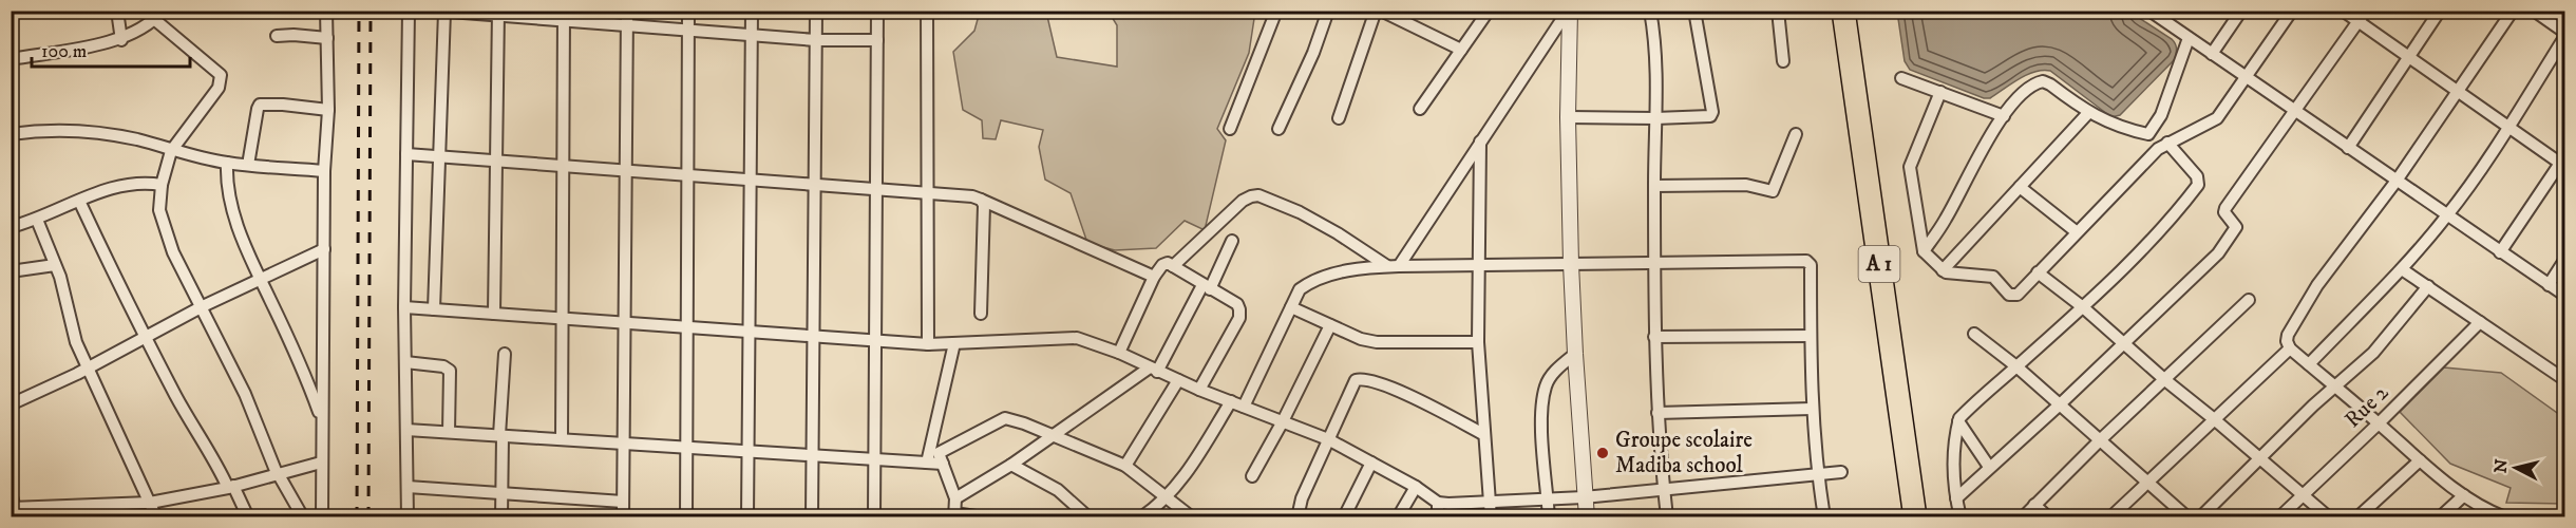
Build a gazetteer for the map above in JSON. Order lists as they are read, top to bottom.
{
  "streets": {
    "highway": ["A 1"],
    "street": ["Rue 2"]
  },
  "places": ["Groupe scolaire Madiba school"],
  "scale_bar": "100 m",
  "north": "left"
}
